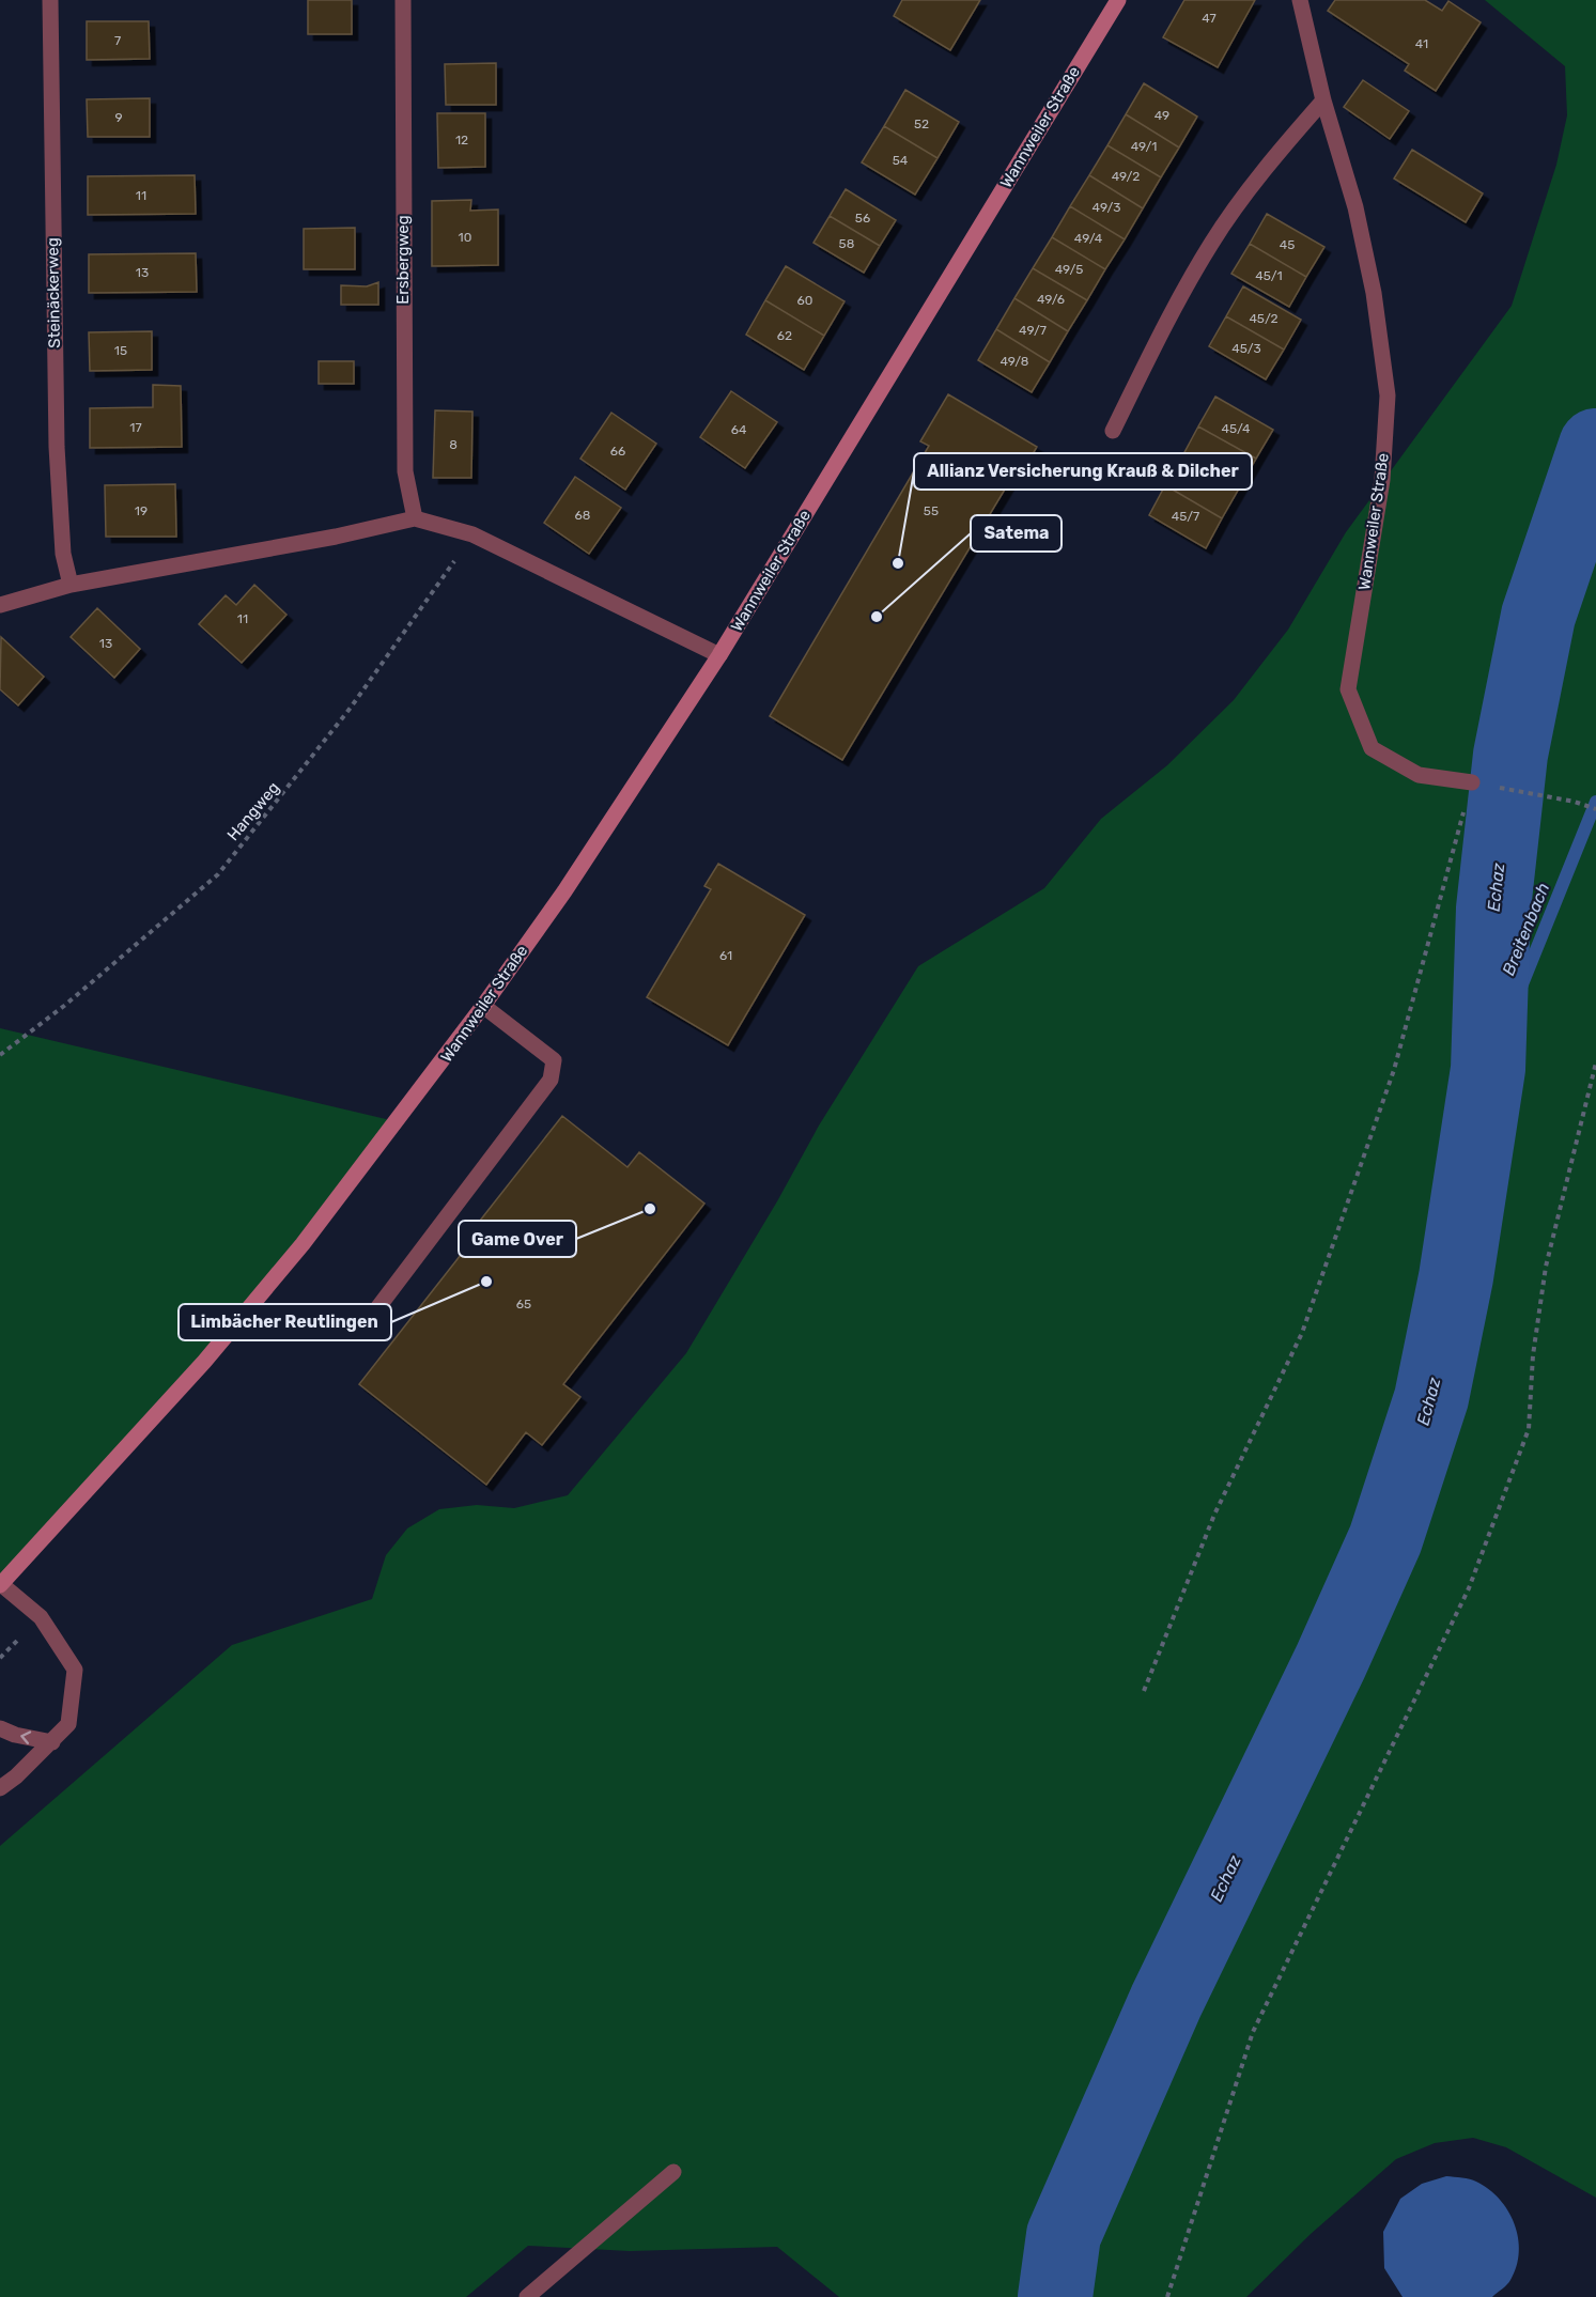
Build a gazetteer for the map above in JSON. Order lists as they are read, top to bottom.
{
  "streets": {
    "main road": ["Wannweiler Straße"],
    "street": ["Ersbergweg", "Steinäckerweg"],
    "path": ["Hangweg"]
  },
  "water": ["Echaz", "Breitenbach"],
  "places": [
    "Allianz Versicherung Krauß & Dilcher",
    "Satema",
    "Game Over",
    "Limbächer Reutlingen"
  ],
  "house_numbers": [
    "47",
    "7",
    "41",
    "49",
    "9",
    "52",
    "12",
    "49/1",
    "54",
    "49/2",
    "11",
    "49/3",
    "56",
    "10",
    "49/4",
    "58",
    "45",
    "49/5",
    "13",
    "45/1",
    "49/6",
    "60",
    "45/2",
    "49/7",
    "62",
    "45/3",
    "15",
    "49/8",
    "17",
    "45/4",
    "64",
    "8",
    "66",
    "19",
    "55",
    "68",
    "45/7",
    "11",
    "13",
    "61",
    "65"
  ]
}
